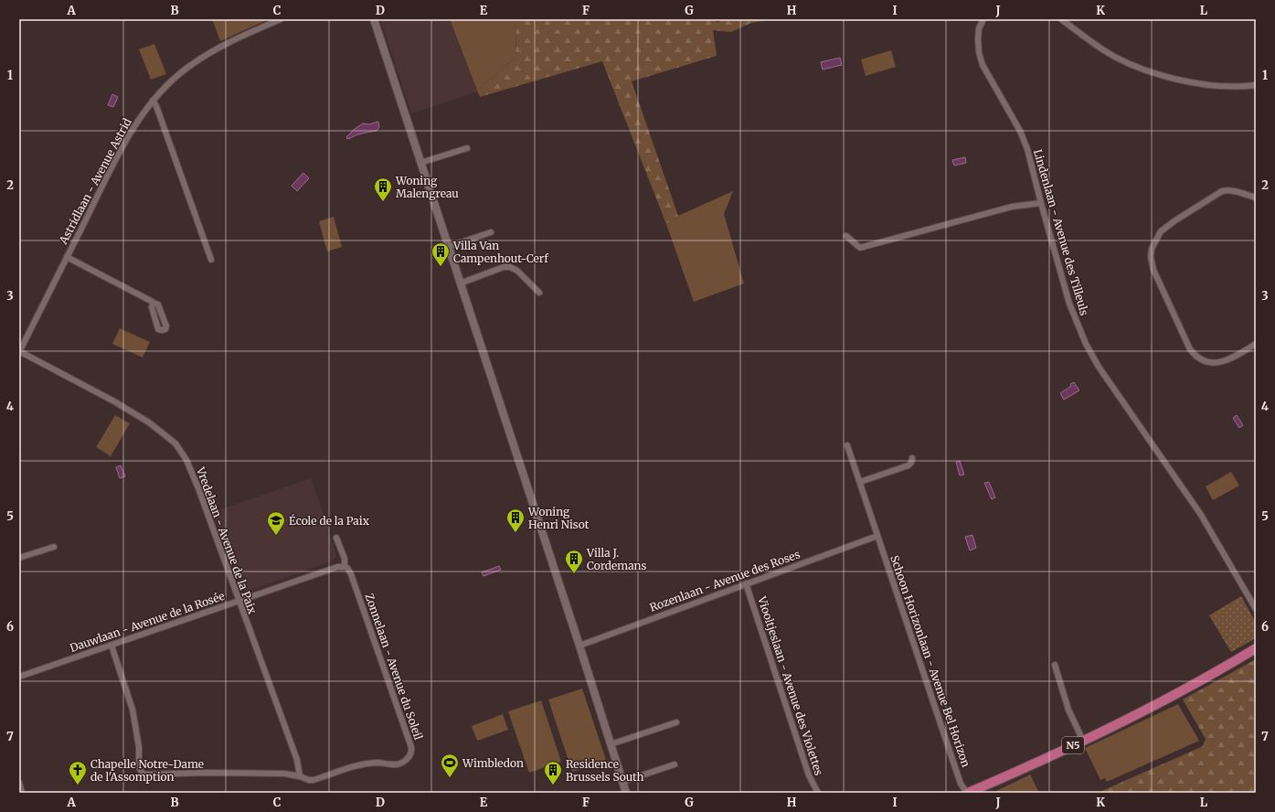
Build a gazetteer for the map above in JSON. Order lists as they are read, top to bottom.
{
  "streets": {
    "main road": ["N5"],
    "street": [
      "Astridlaan - Avenue Astrid",
      "Lindenlaan - Avenue des Tilleuls",
      "Vredelaan - Avenue de la Paix",
      "Rozenlaan - Avenue des Roses",
      "Dauwlaan - Avenue de la Rosée",
      "Schoon Horizonlaan - Avenue Bel Horizon",
      "Zonnelaan - Avenue du Soleil",
      "Viooltjeslaan - Avenue des Violettes"
    ]
  },
  "crossings": [
    ["Astridlaan - Avenue Astrid", "Vredelaan - Avenue de la Paix"],
    ["Vredelaan - Avenue de la Paix", "Dauwlaan - Avenue de la Rosée"],
    ["Vredelaan - Avenue de la Paix", "Zonnelaan - Avenue du Soleil"],
    ["Rozenlaan - Avenue des Roses", "Schoon Horizonlaan - Avenue Bel Horizon"],
    ["Rozenlaan - Avenue des Roses", "Viooltjeslaan - Avenue des Violettes"],
    ["Dauwlaan - Avenue de la Rosée", "Zonnelaan - Avenue du Soleil"],
    ["Schoon Horizonlaan - Avenue Bel Horizon", "N5"]
  ],
  "places": {
    "building": [
      "Woning Malengreau",
      "Villa Van Campenhout-Cerf",
      "Woning Henri Nisot",
      "Villa J. Cordemans",
      "Residence Brussels South"
    ],
    "school or university": ["École de la Paix"],
    "sports": ["Wimbledon"],
    "church": ["Chapelle Notre-Dame de l'Assomption"]
  },
  "grid": {
    "columns": [
      "A",
      "B",
      "C",
      "D",
      "E",
      "F",
      "G",
      "H",
      "I",
      "J",
      "K",
      "L"
    ],
    "rows": [
      "1",
      "2",
      "3",
      "4",
      "5",
      "6",
      "7"
    ]
  }
}
